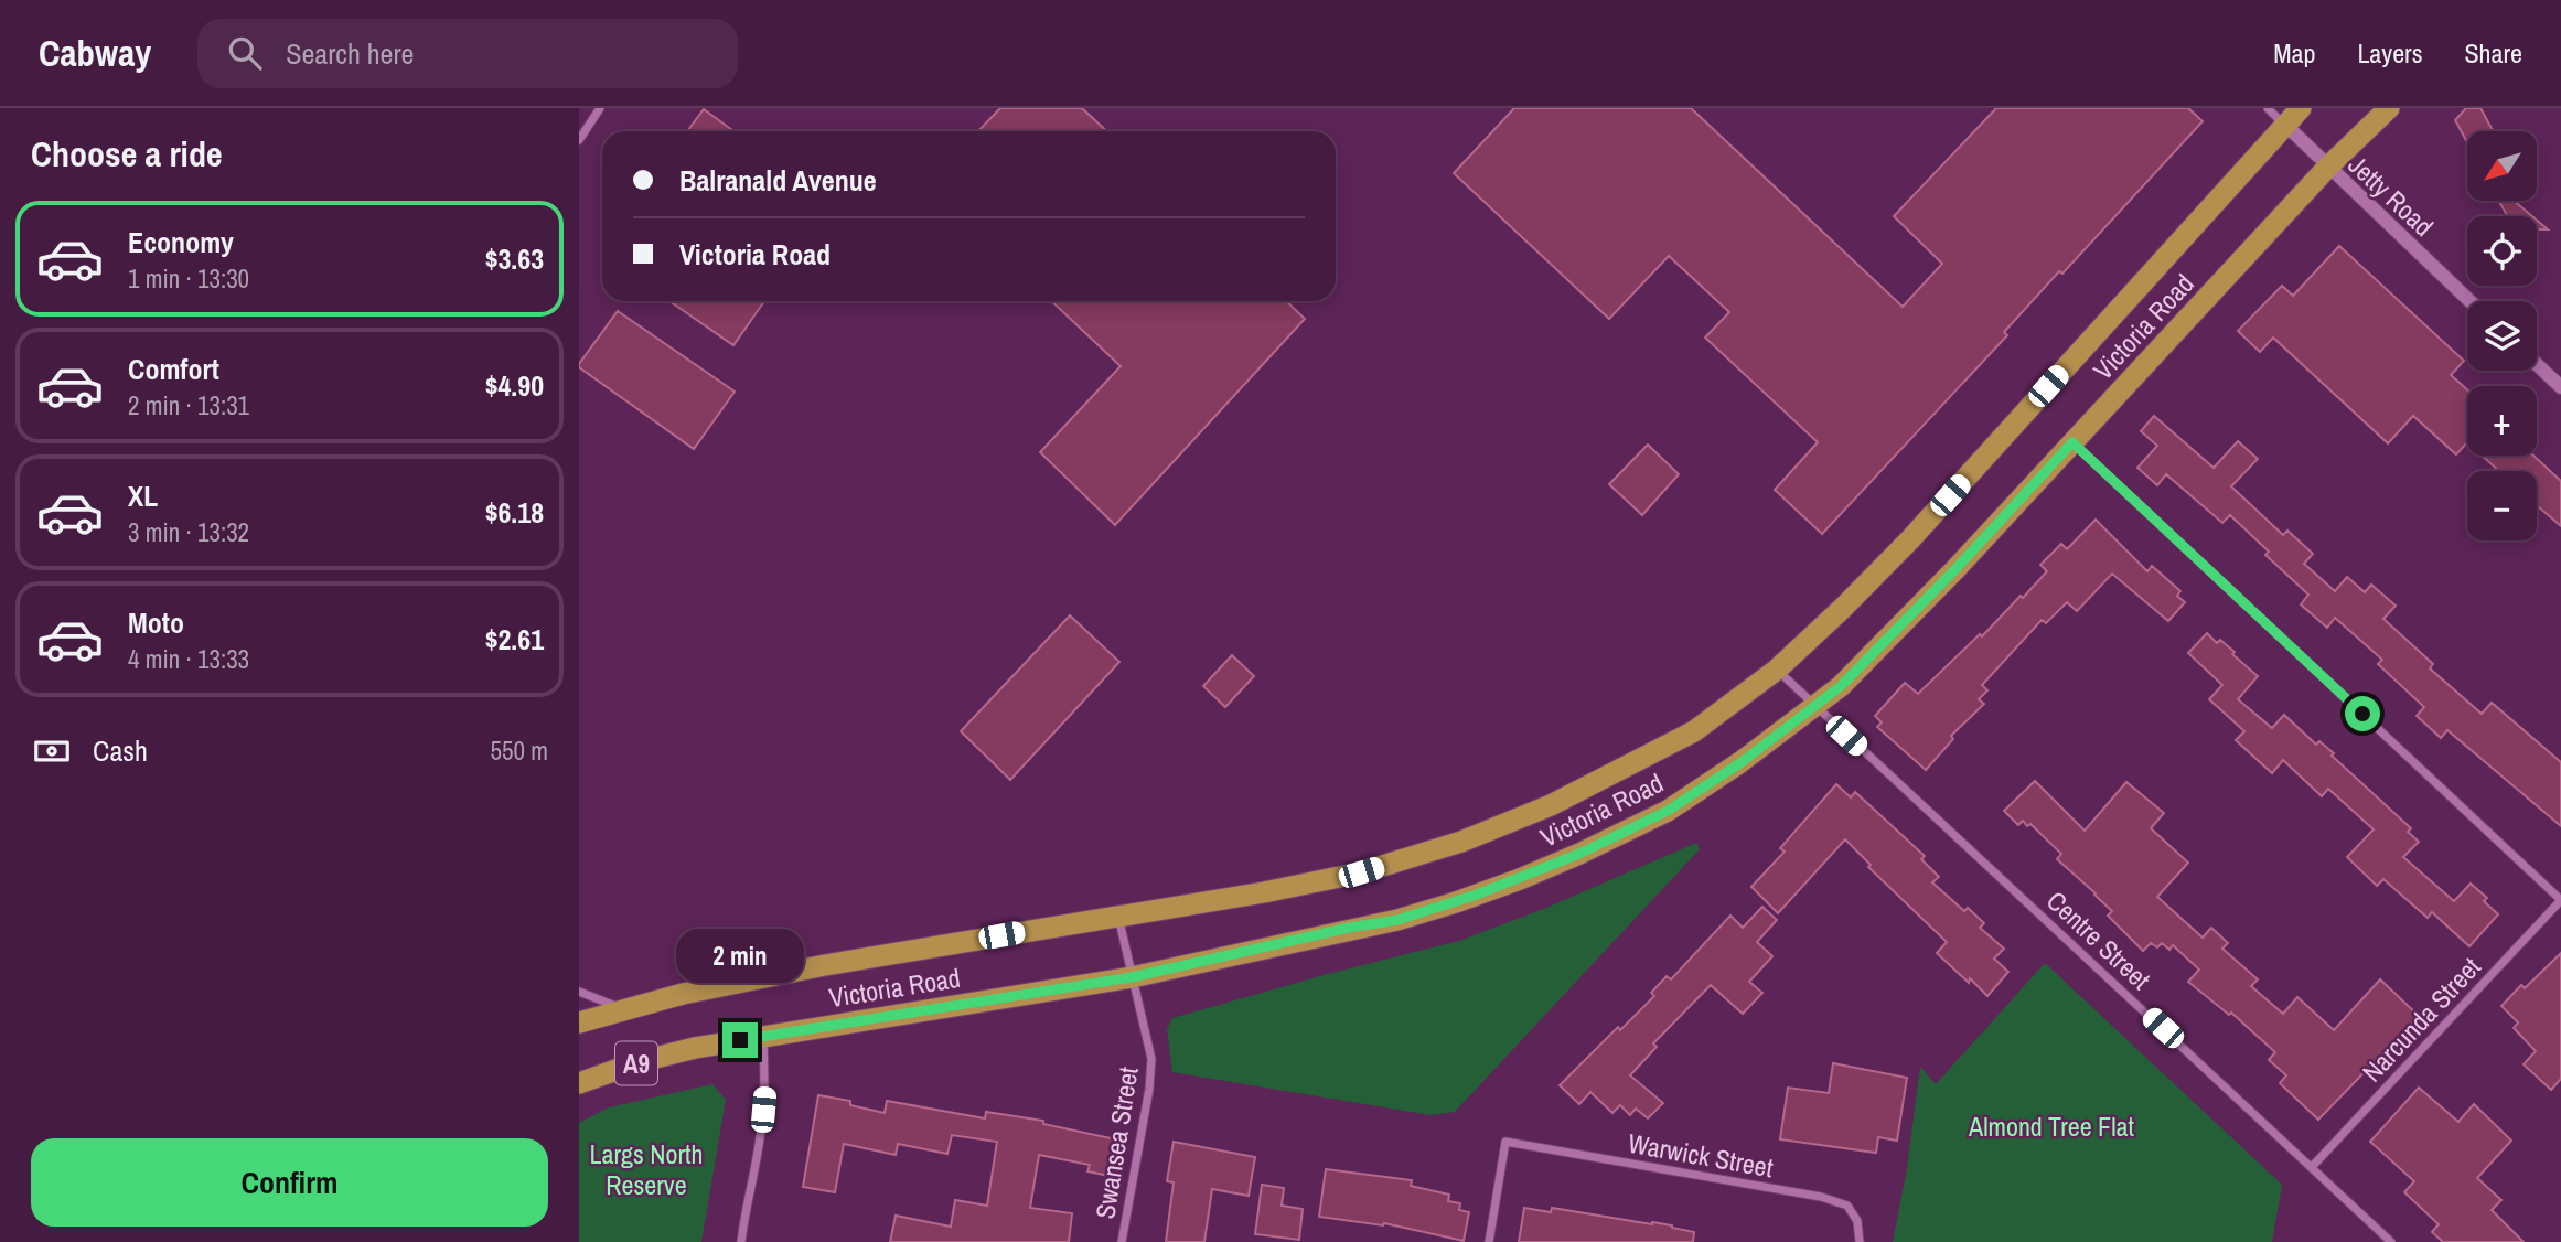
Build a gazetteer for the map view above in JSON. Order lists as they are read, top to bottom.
{
  "streets": {
    "highway": ["Victoria Road", "A9"],
    "street": [
      "Jetty Road",
      "Centre Street",
      "Narcunda Street",
      "Swansea Street",
      "Warwick Street"
    ]
  },
  "crossings": [
    ["Jetty Road", "Victoria Road"],
    ["Victoria Road", "Centre Street"],
    ["Victoria Road", "Swansea Street"],
    ["Centre Street", "Narcunda Street"]
  ],
  "parks": ["Almond Tree Flat", "Largs North Reserve"],
  "north": "bottom left",
  "page": {
    "header": "Cabway",
    "search": "Search here",
    "nav": ["Map", "Layers", "Share"],
    "heading": "Choose a ride",
    "map_buttons": ["+", "−"],
    "banner": ["Balranald Avenue", "Victoria Road"],
    "list": [
      {
        "name": "Economy",
        "note": "1 min · 13:30",
        "value": "$3.63"
      },
      {
        "name": "Comfort",
        "note": "2 min · 13:31",
        "value": "$4.90"
      },
      {
        "name": "XL",
        "note": "3 min · 13:32",
        "value": "$6.18"
      },
      {
        "name": "Moto",
        "note": "4 min · 13:33",
        "value": "$2.61"
      }
    ],
    "pay": ["Cash", "550 m"],
    "bubble": "2 min",
    "buttons": "Confirm"
  }
}
